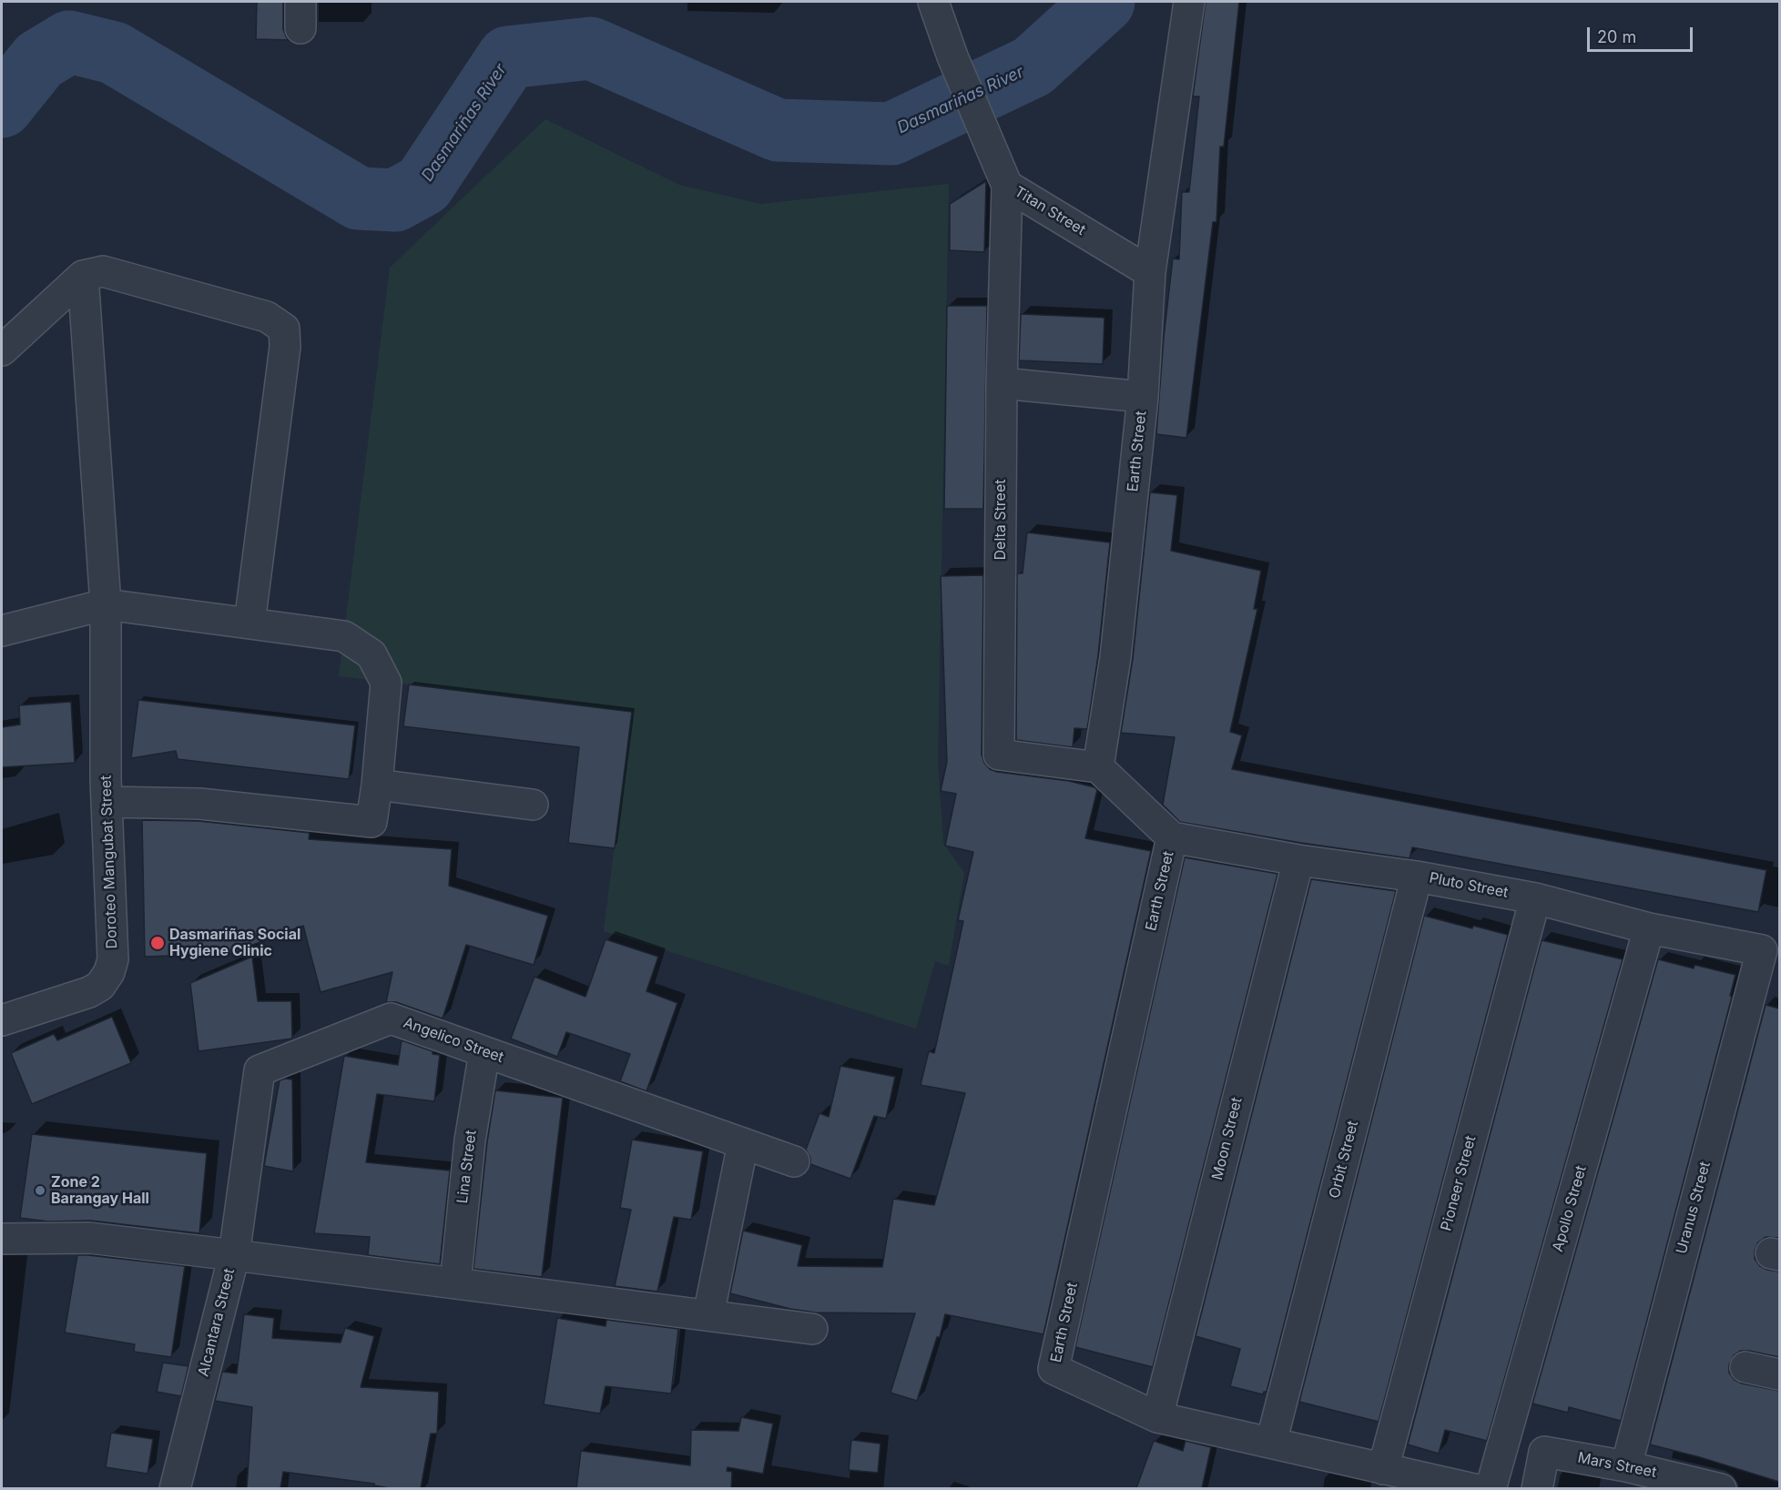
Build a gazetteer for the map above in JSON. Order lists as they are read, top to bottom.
{
  "streets": {
    "street": [
      "Titan Street",
      "Earth Street",
      "Delta Street",
      "Doroteo Mangubat Street",
      "Pluto Street",
      "Angelico Street",
      "Moon Street",
      "Orbit Street",
      "Lina Street",
      "Pioneer Street",
      "Uranus Street",
      "Apollo Street",
      "Alcantara Street",
      "Mars Street"
    ]
  },
  "crossings": [
    ["Titan Street", "Earth Street"],
    ["Titan Street", "Delta Street"],
    ["Earth Street", "Delta Street"],
    ["Earth Street", "Pluto Street"],
    ["Earth Street", "Moon Street"],
    ["Earth Street", "Orbit Street"],
    ["Earth Street", "Pioneer Street"],
    ["Pluto Street", "Moon Street"],
    ["Pluto Street", "Orbit Street"],
    ["Pluto Street", "Pioneer Street"],
    ["Pluto Street", "Uranus Street"],
    ["Pluto Street", "Apollo Street"],
    ["Angelico Street", "Lina Street"],
    ["Angelico Street", "Alcantara Street"],
    ["Uranus Street", "Mars Street"]
  ],
  "water": ["Dasmariñas River"],
  "places": ["Dasmariñas Social Hygiene Clinic", "Zone 2 Barangay Hall"],
  "scale_bar": "20 m"
}
